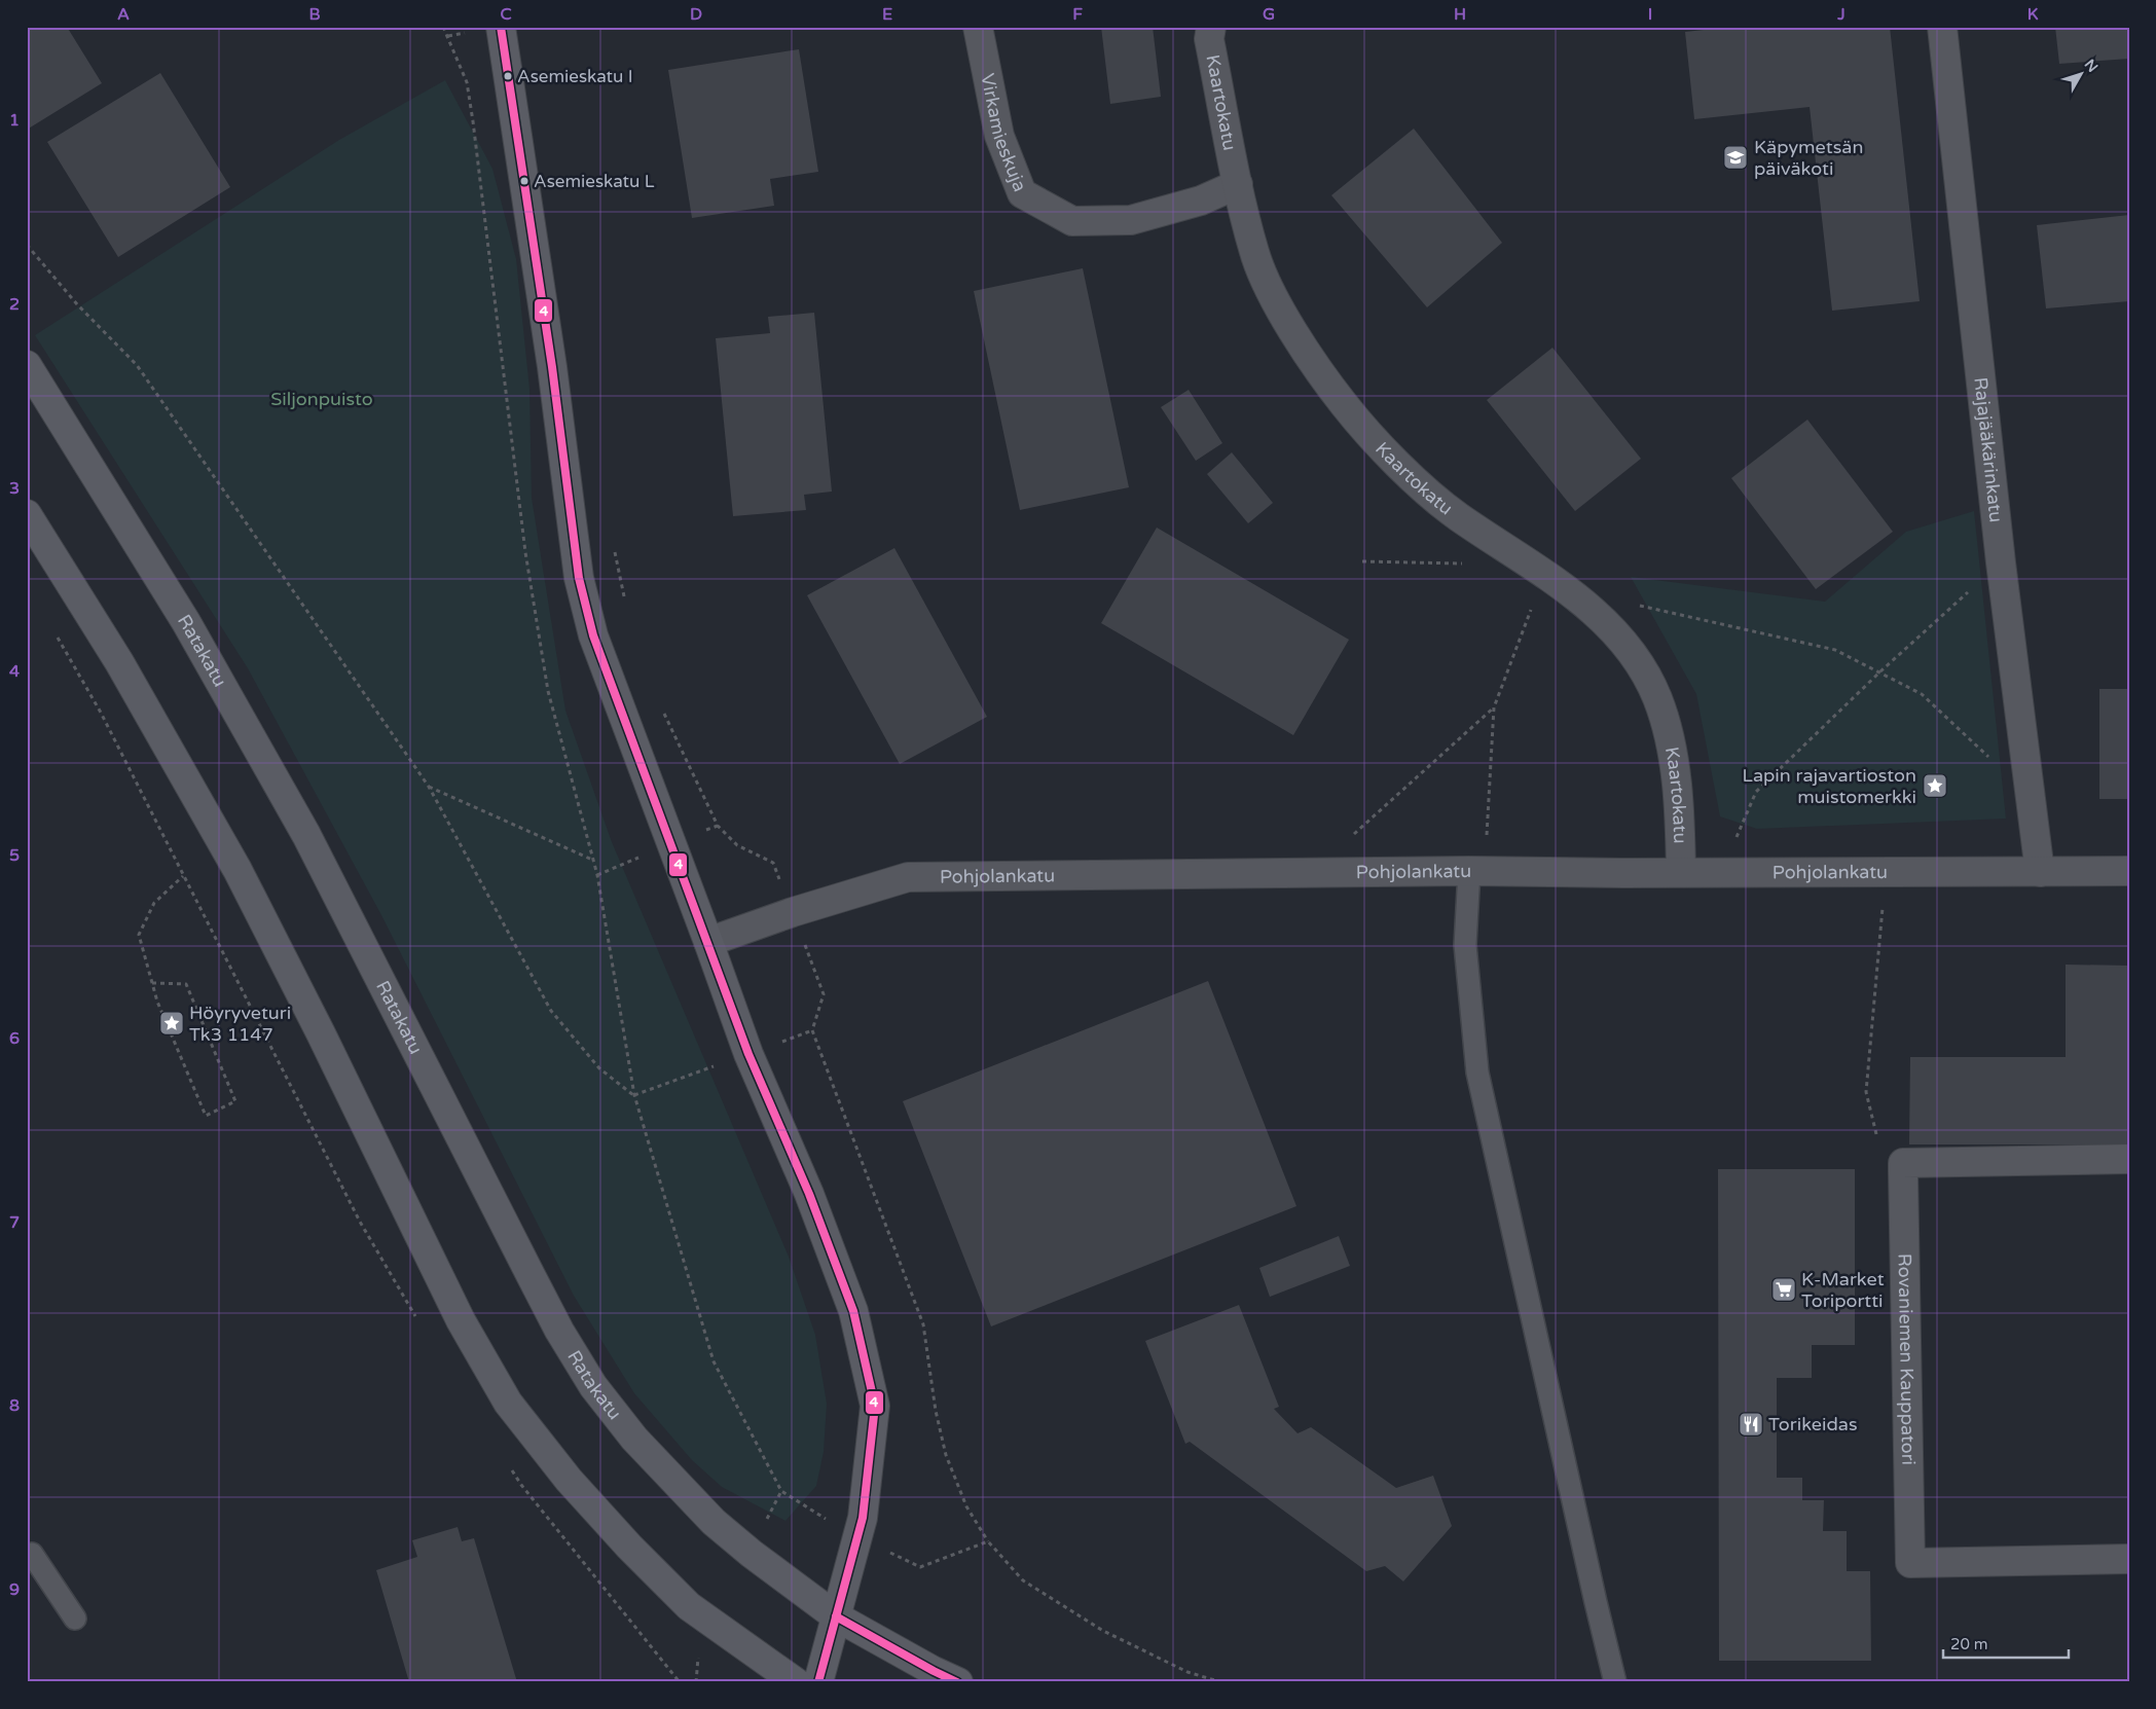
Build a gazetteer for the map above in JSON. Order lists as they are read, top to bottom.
{
  "streets": {
    "main road": ["Ratakatu"],
    "street": [
      "Kaartokatu",
      "Virkamieskuja",
      "Rajajääkärinkatu",
      "Pohjolankatu",
      "Rovaniemen Kauppatori"
    ]
  },
  "crossings": [
    ["Kaartokatu", "Virkamieskuja"],
    ["Kaartokatu", "Pohjolankatu"],
    ["Rajajääkärinkatu", "Pohjolankatu"]
  ],
  "parks": ["Siljonpuisto"],
  "places": {
    "other": ["Asemieskatu I", "Asemieskatu L"],
    "school or university": ["Käpymetsän päiväkoti"],
    "place": ["Lapin rajavartioston muistomerkki", "Höyryveturi Tk3 1147"],
    "supermarket": ["K-Market Toriportti"],
    "restaurant": ["Torikeidas"]
  },
  "lines": ["transit line 4"],
  "scale_bar": "20 m",
  "north": "top right",
  "grid": {
    "columns": [
      "A",
      "B",
      "C",
      "D",
      "E",
      "F",
      "G",
      "H",
      "I",
      "J",
      "K"
    ],
    "rows": [
      "1",
      "2",
      "3",
      "4",
      "5",
      "6",
      "7",
      "8",
      "9"
    ]
  }
}
